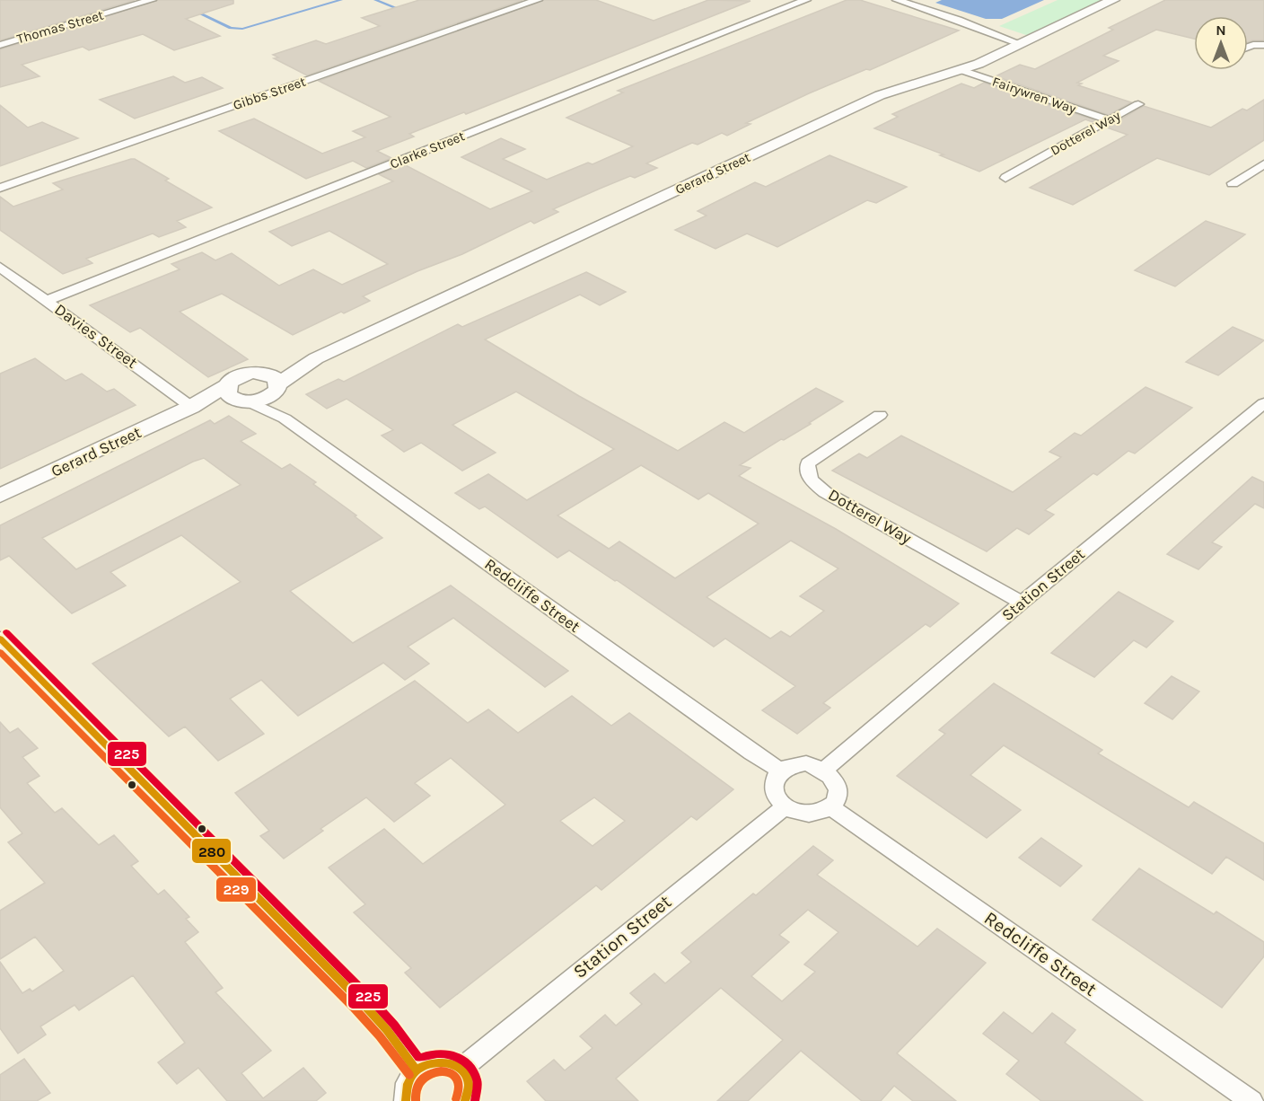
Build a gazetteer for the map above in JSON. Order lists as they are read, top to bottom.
{
  "streets": {
    "street": [
      "Thomas Street",
      "Gibbs Street",
      "Fairywren Way",
      "Dotterel Way",
      "Clarke Street",
      "Gerard Street",
      "Davies Street",
      "Station Street",
      "Redcliffe Street"
    ]
  },
  "crossings": [
    ["Fairywren Way", "Dotterel Way"],
    ["Fairywren Way", "Gerard Street"],
    ["Dotterel Way", "Station Street"],
    ["Clarke Street", "Davies Street"],
    ["Gerard Street", "Davies Street"],
    ["Gerard Street", "Redcliffe Street"],
    ["Station Street", "Redcliffe Street"]
  ],
  "lines": ["transit line 225", "transit line 280", "transit line 229"],
  "north": "top"
}
